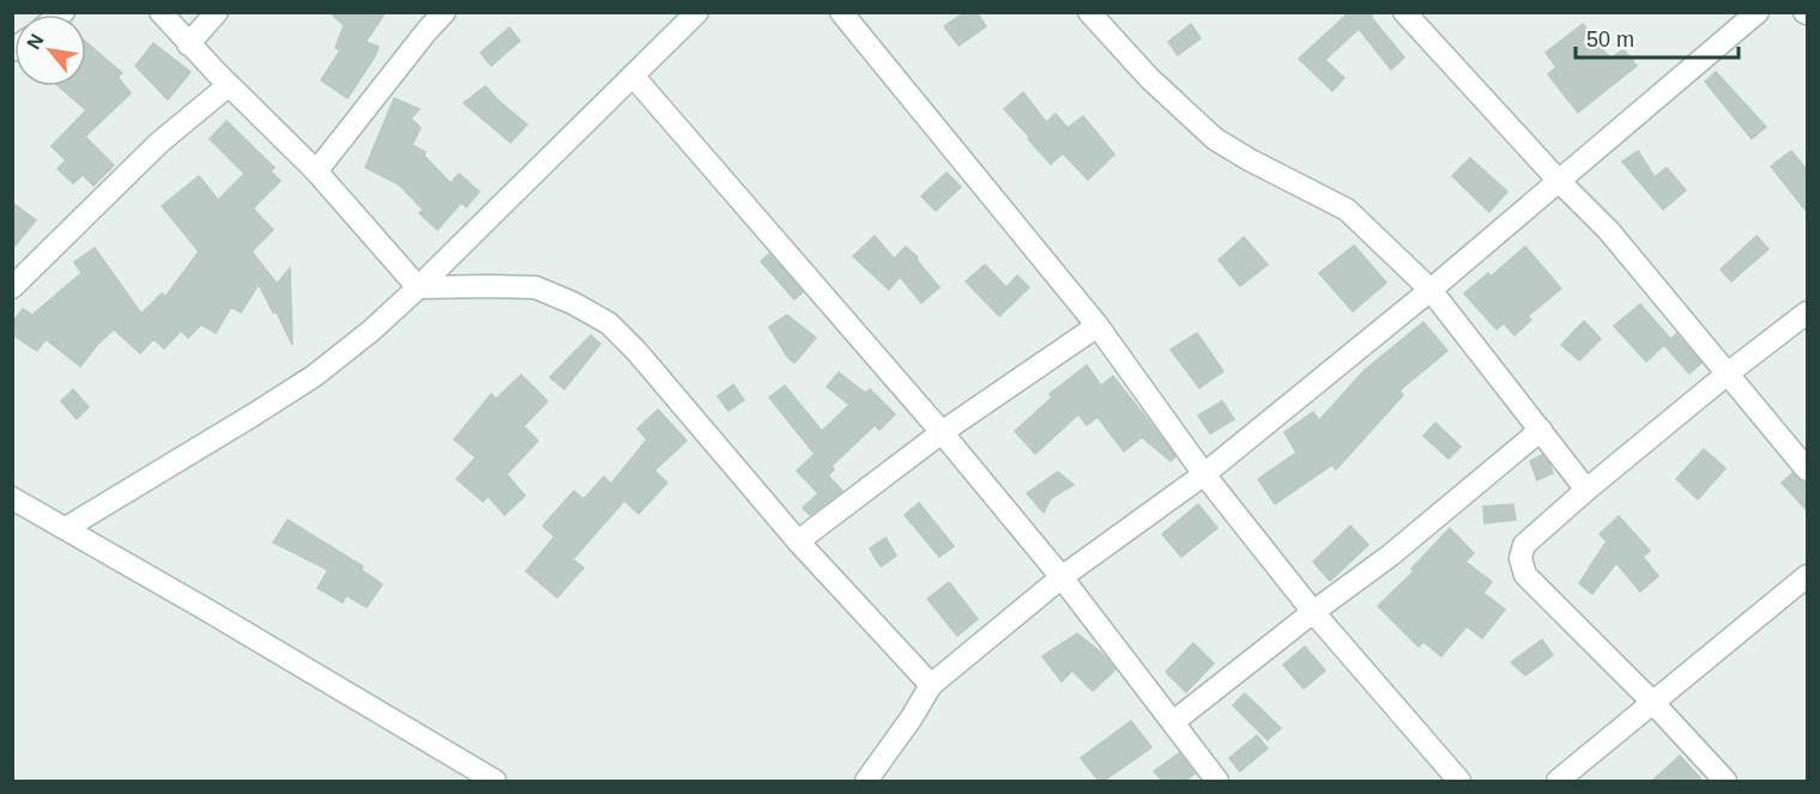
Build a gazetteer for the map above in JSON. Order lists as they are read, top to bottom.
{
  "scale_bar": "50 m",
  "north": "top left"
}
